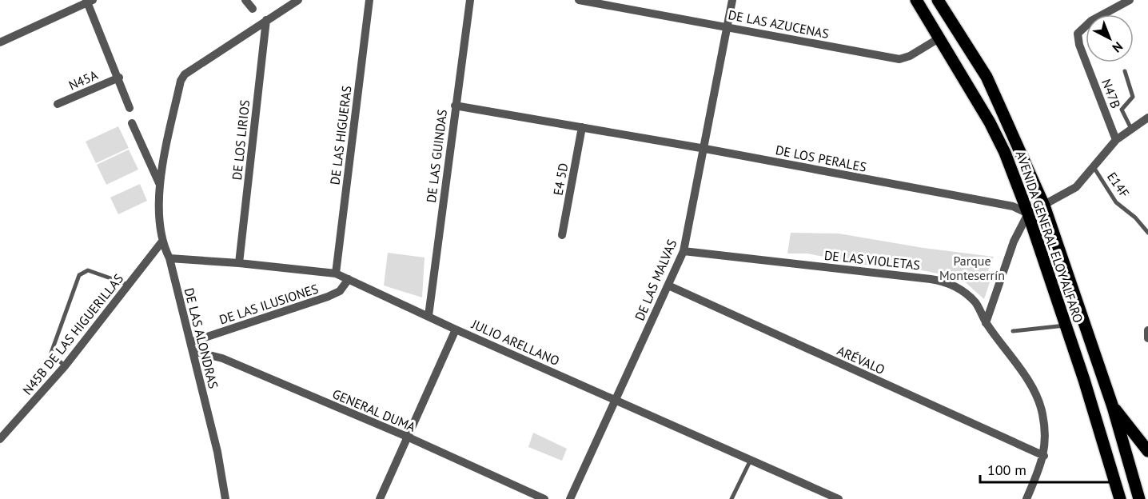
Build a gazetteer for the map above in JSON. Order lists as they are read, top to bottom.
{
  "streets": {
    "main road": ["AVENIDA GENERAL ELOY ALFARO"],
    "street": [
      "DE LAS AZUCENAS",
      "N45A",
      "N47B",
      "DE LAS HIGUERAS",
      "DE LOS LIRIOS",
      "DE LAS GUINDAS",
      "DE LOS PERALES",
      "E4 5D",
      "DE LAS VIOLETAS",
      "DE LAS MALVAS",
      "DE LAS ILUSIONES",
      "N45B DE LAS HIGUERILLAS",
      "DE LAS ALONDRAS",
      "JULIO ARELLANO",
      "ARÉVALO",
      "GENERAL DUMA"
    ],
    "lane": ["E14F"]
  },
  "crossings": [
    ["DE LAS AZUCENAS", "AVENIDA GENERAL ELOY ALFARO"],
    ["DE LAS AZUCENAS", "DE LAS MALVAS"],
    ["DE LAS HIGUERAS", "JULIO ARELLANO"],
    ["DE LOS LIRIOS", "DE LAS ALONDRAS"],
    ["DE LOS LIRIOS", "JULIO ARELLANO"],
    ["DE LAS GUINDAS", "DE LOS PERALES"],
    ["DE LAS GUINDAS", "JULIO ARELLANO"],
    ["DE LOS PERALES", "E4 5D"],
    ["DE LOS PERALES", "AVENIDA GENERAL ELOY ALFARO"],
    ["DE LOS PERALES", "DE LAS MALVAS"],
    ["DE LAS VIOLETAS", "DE LAS MALVAS"],
    ["DE LAS VIOLETAS", "ARÉVALO"],
    ["DE LAS MALVAS", "JULIO ARELLANO"],
    ["DE LAS MALVAS", "ARÉVALO"],
    ["DE LAS ILUSIONES", "DE LAS ALONDRAS"],
    ["DE LAS ILUSIONES", "JULIO ARELLANO"],
    ["DE LAS ILUSIONES", "GENERAL DUMA"],
    ["N45B DE LAS HIGUERILLAS", "DE LAS ALONDRAS"],
    ["DE LAS ALONDRAS", "JULIO ARELLANO"],
    ["DE LAS ALONDRAS", "GENERAL DUMA"]
  ],
  "parks": ["Parque Monteserrín"],
  "scale_bar": "100 m",
  "north": "bottom right"
}
